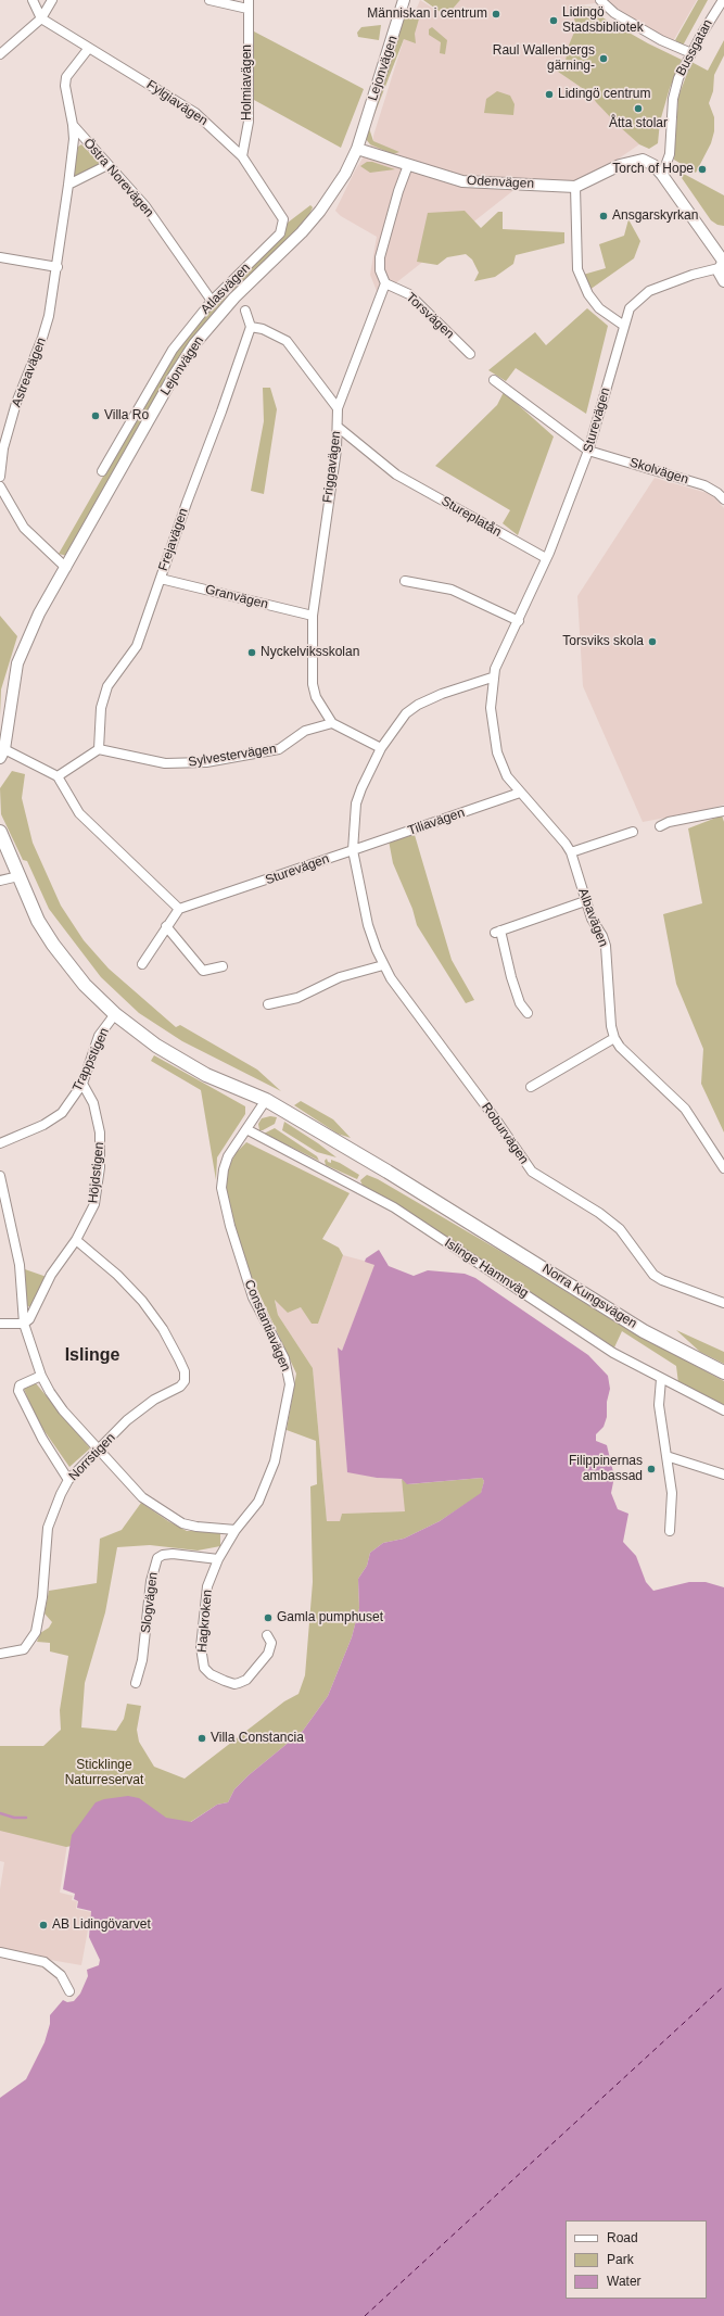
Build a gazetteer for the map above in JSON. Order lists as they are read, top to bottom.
{
  "streets": {
    "main road": ["Norra Kungsvägen"],
    "street": [
      "Bussgatan",
      "Lejonvägen",
      "Holmiavägen",
      "Fylgiavägen",
      "Östra Norevägen",
      "Odenvägen",
      "Atlasvägen",
      "Torsvägen",
      "Astreavägen",
      "Sturevägen",
      "Friggavägen",
      "Skolvägen",
      "Stureplatån",
      "Frejavägen",
      "Granvägen",
      "Sylvestervägen",
      "Tiliavägen",
      "Albavägen",
      "Trappstigen",
      "Roburvägen",
      "Höjdstigen",
      "Islinge Hamnväg",
      "Constantiavägen",
      "Norrstigen",
      "Slogvägen",
      "Hagkroken"
    ]
  },
  "crossings": [
    ["Bussgatan", "Odenvägen"],
    ["Lejonvägen", "Odenvägen"],
    ["Holmiavägen", "Fylgiavägen"],
    ["Fylgiavägen", "Atlasvägen"],
    ["Östra Norevägen", "Atlasvägen"],
    ["Östra Norevägen", "Astreavägen"],
    ["Torsvägen", "Friggavägen"],
    ["Sturevägen", "Skolvägen"],
    ["Sturevägen", "Stureplatån"],
    ["Sturevägen", "Tiliavägen"],
    ["Sturevägen", "Albavägen"],
    ["Sturevägen", "Roburvägen"],
    ["Friggavägen", "Stureplatån"],
    ["Friggavägen", "Granvägen"],
    ["Friggavägen", "Sylvestervägen"],
    ["Frejavägen", "Granvägen"],
    ["Frejavägen", "Sylvestervägen"],
    ["Tiliavägen", "Albavägen"],
    ["Tiliavägen", "Roburvägen"],
    ["Trappstigen", "Höjdstigen"],
    ["Höjdstigen", "Norrstigen"],
    ["Islinge Hamnväg", "Constantiavägen"],
    ["Norra Kungsvägen", "Constantiavägen"],
    ["Constantiavägen", "Hagkroken"],
    ["Slogvägen", "Hagkroken"]
  ],
  "districts": ["Islinge"],
  "parks": ["Sticklinge Naturreservat"],
  "places": [
    "Människan i centrum",
    "Lidingö Stadsbibliotek",
    "Raul Wallenbergs gärning-",
    "Lidingö centrum",
    "Åtta stolar",
    "Torch of Hope",
    "Ansgarskyrkan",
    "Villa Ro",
    "Torsviks skola",
    "Nyckelviksskolan",
    "Filippinernas ambassad",
    "Gamla pumphuset",
    "Villa Constancia",
    "AB Lidingövarvet"
  ],
  "legend": ["Road", "Park", "Water"]
}
